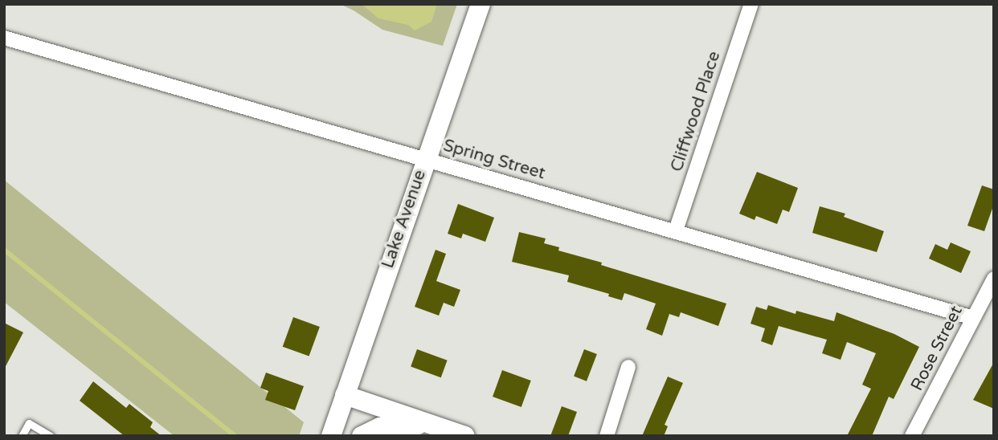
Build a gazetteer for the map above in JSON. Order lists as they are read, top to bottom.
{
  "streets": {
    "street": [
      "Cliffwood Place",
      "Spring Street",
      "Lake Avenue",
      "Rose Street"
    ]
  },
  "crossings": [
    ["Cliffwood Place", "Spring Street"],
    ["Spring Street", "Lake Avenue"],
    ["Spring Street", "Rose Street"]
  ]
}
